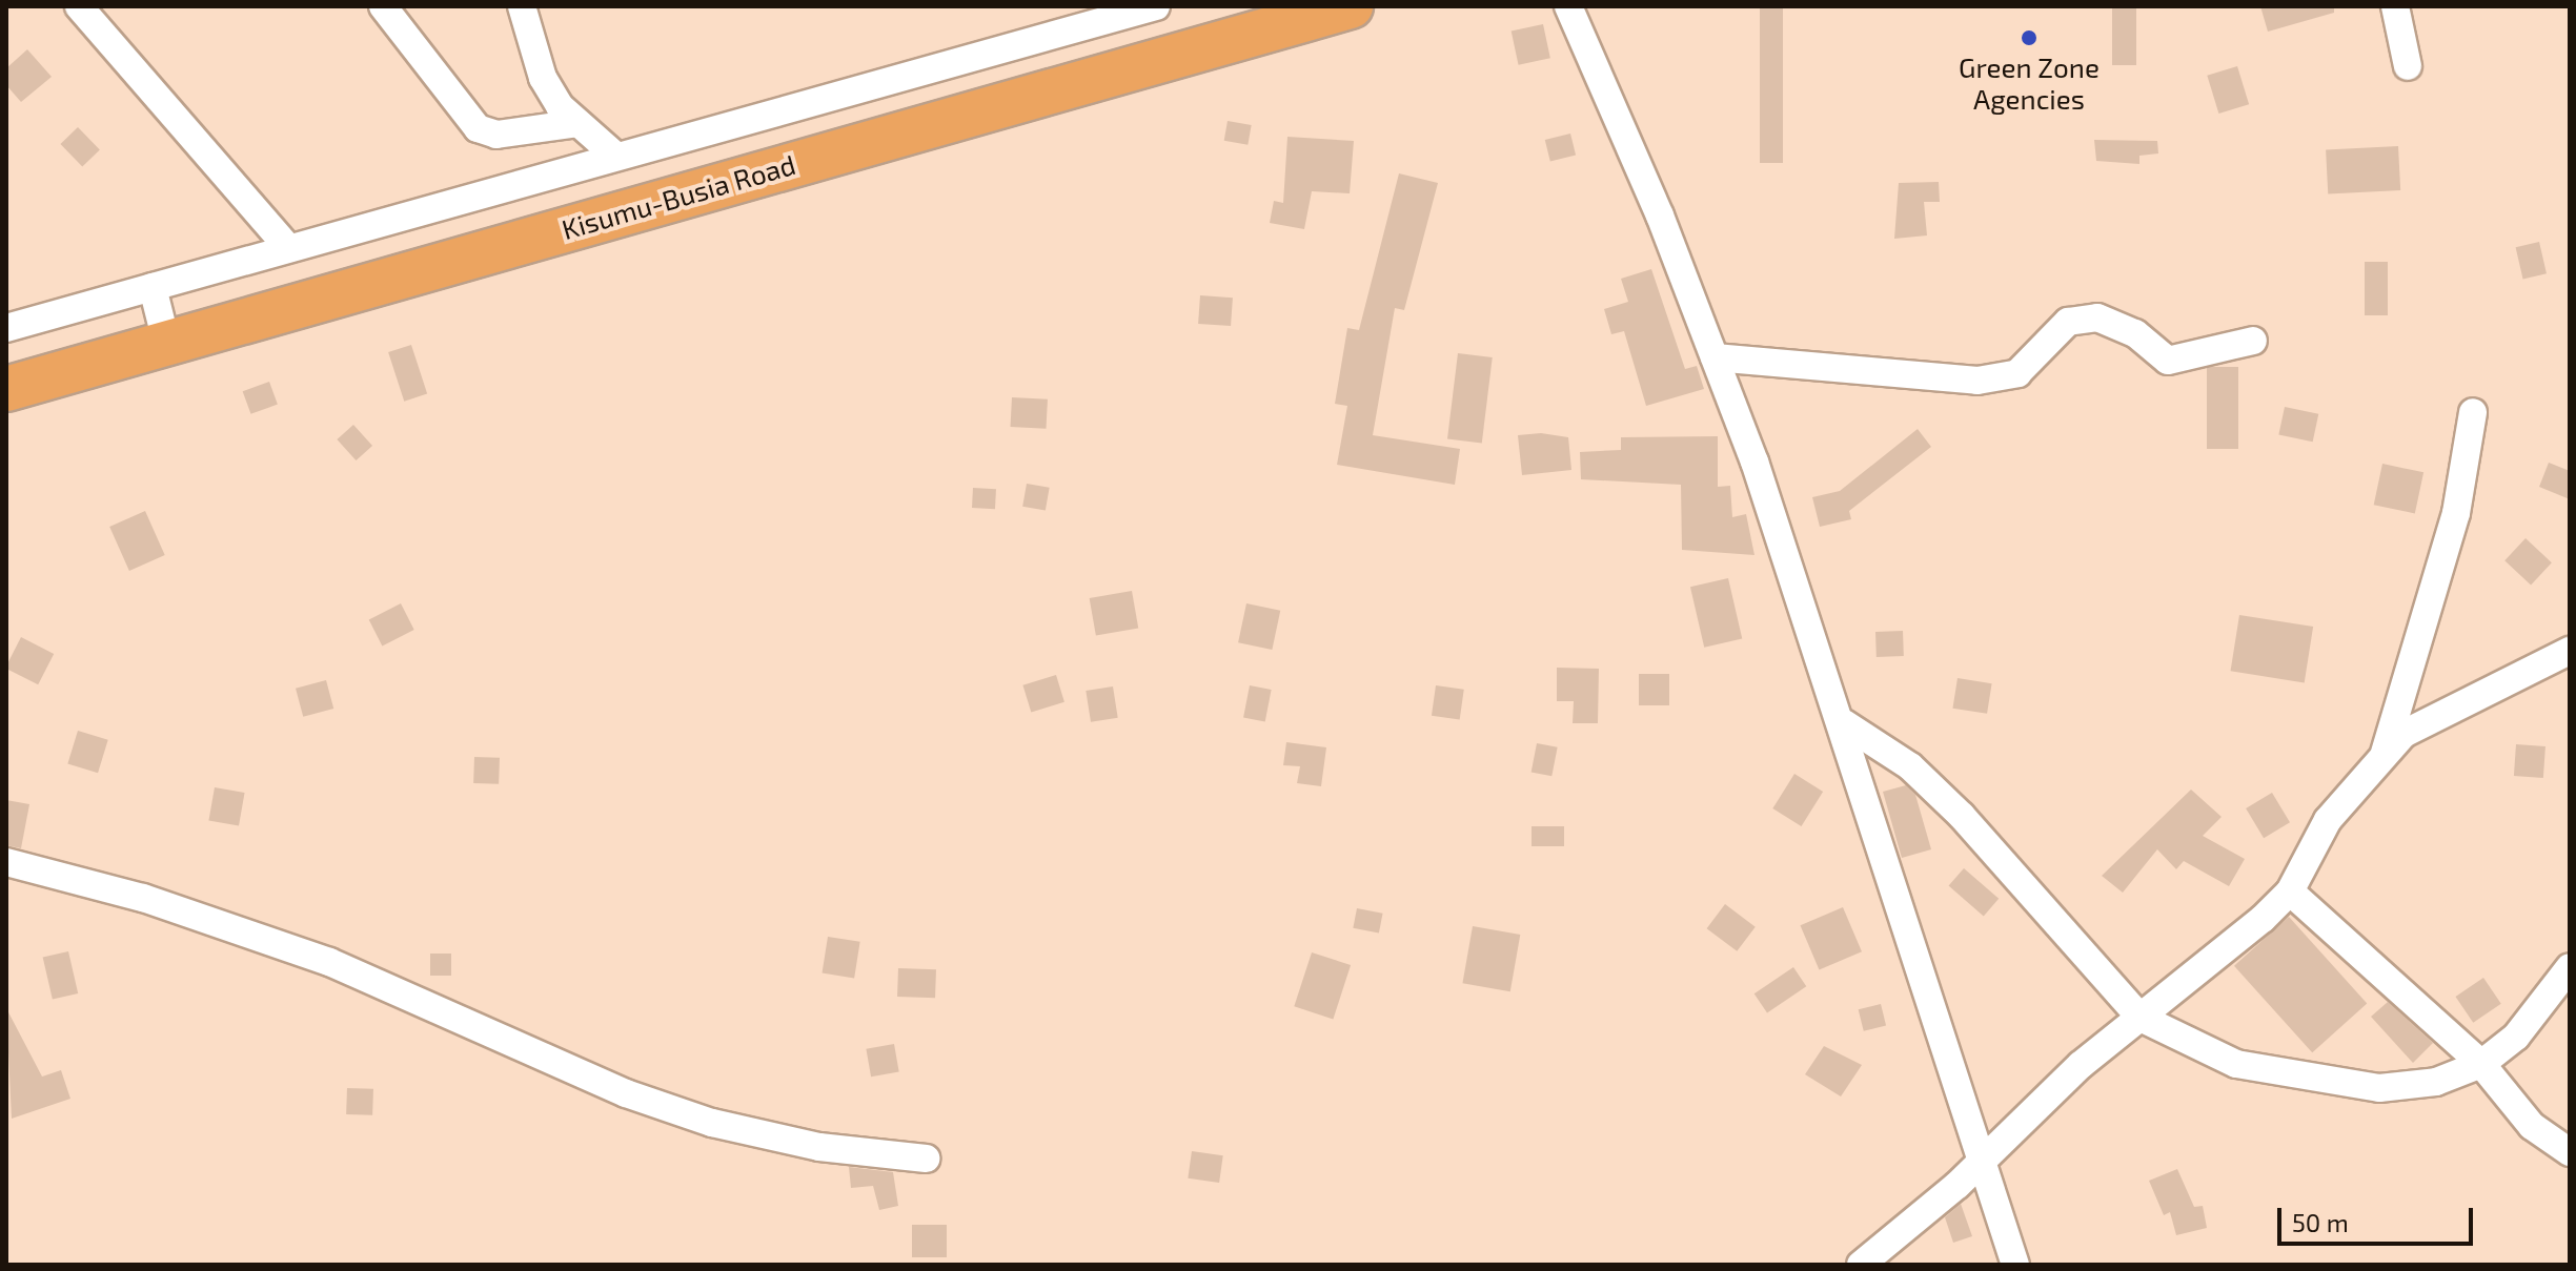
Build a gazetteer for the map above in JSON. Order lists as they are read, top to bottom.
{
  "streets": {
    "highway": ["Kisumu-Busia Road"]
  },
  "places": ["Green Zone Agencies"],
  "scale_bar": "50 m"
}
